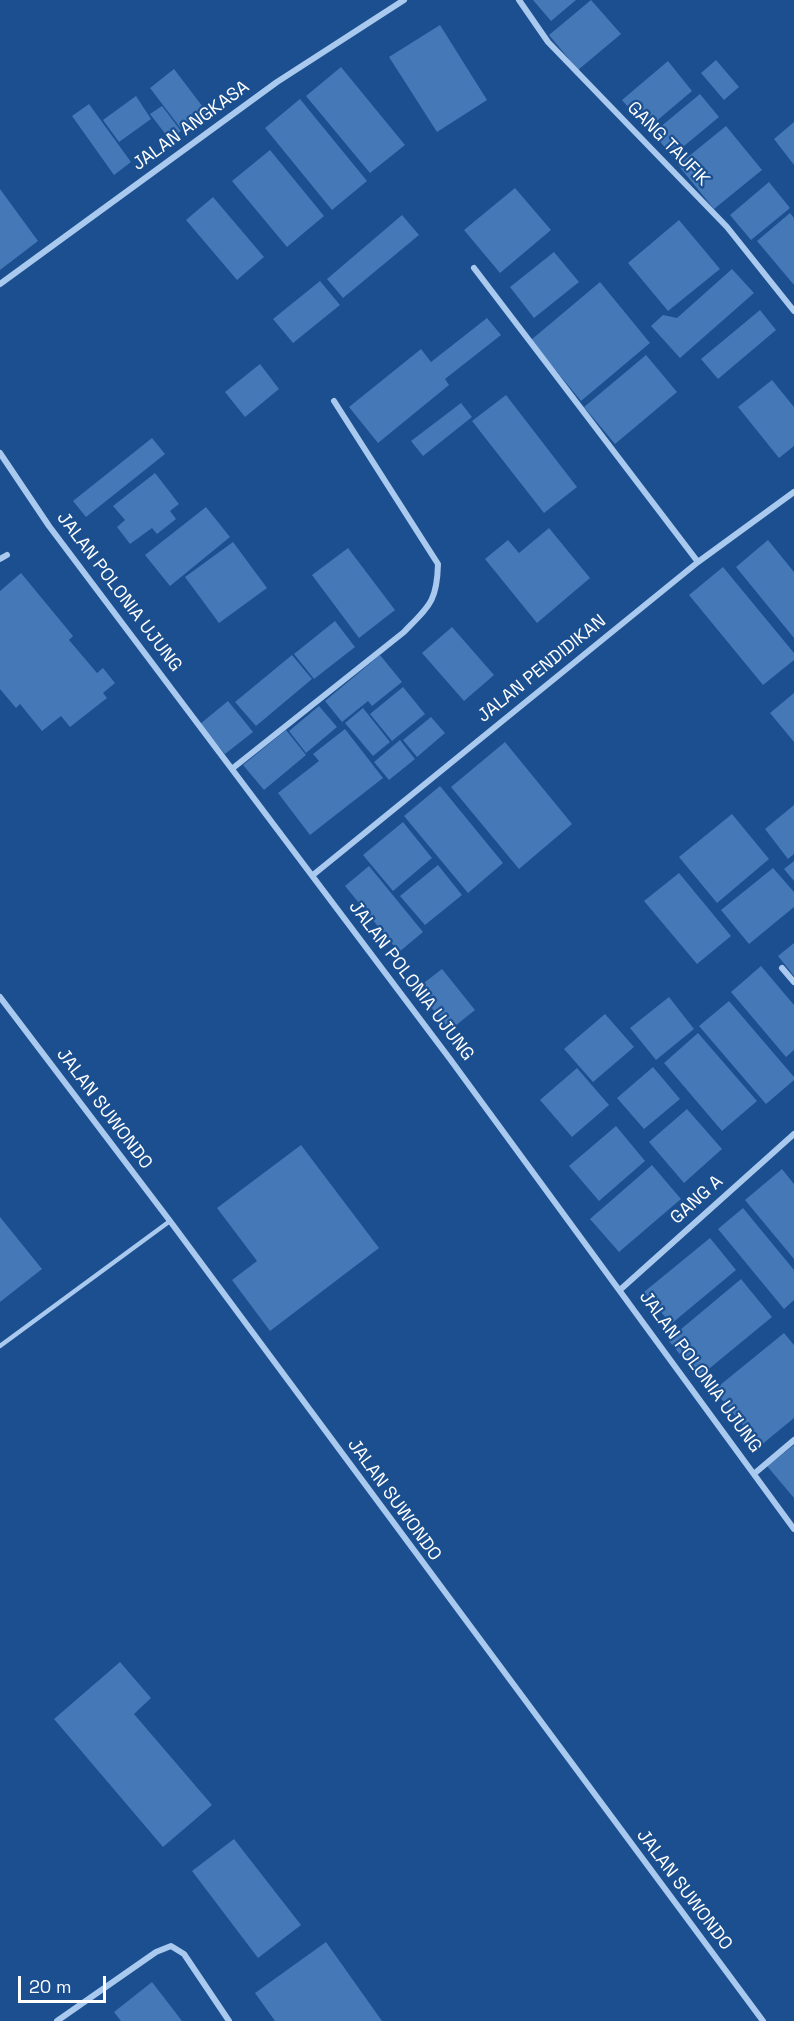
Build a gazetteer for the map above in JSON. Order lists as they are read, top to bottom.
{
  "streets": {
    "street": [
      "JALAN ANGKASA",
      "GANG TAUFIK",
      "JALAN POLONIA UJUNG",
      "JALAN PENDIDIKAN",
      "JALAN SUWONDO",
      "GANG A"
    ]
  },
  "crossings": [
    ["JALAN POLONIA UJUNG", "JALAN PENDIDIKAN"],
    ["JALAN POLONIA UJUNG", "GANG A"]
  ],
  "scale_bar": "20 m"
}
